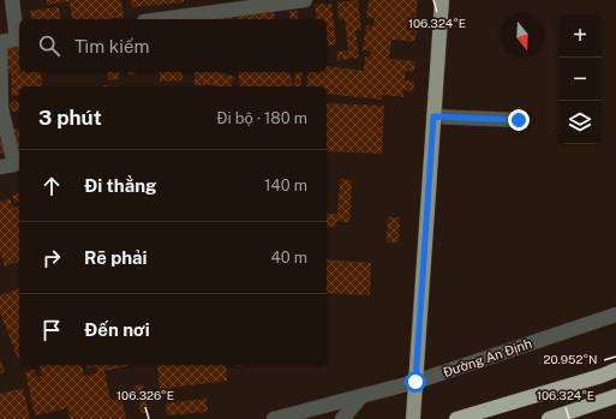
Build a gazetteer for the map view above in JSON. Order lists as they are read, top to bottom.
{
  "streets": {
    "street": ["Đường An Định"]
  },
  "north": "bottom",
  "page": {
    "map_buttons": ["+", "−"],
    "search": "Tìm kiếm",
    "heading": ["3 phút", "Đi bộ · 180 m"],
    "list": [
      ["Đi thẳng", "140 m"],
      ["Rẽ phải", "40 m"],
      "Đến nơi"
    ]
  },
  "coordinates": ["106.324°E", "20.952°N", "106.326°E"]
}
